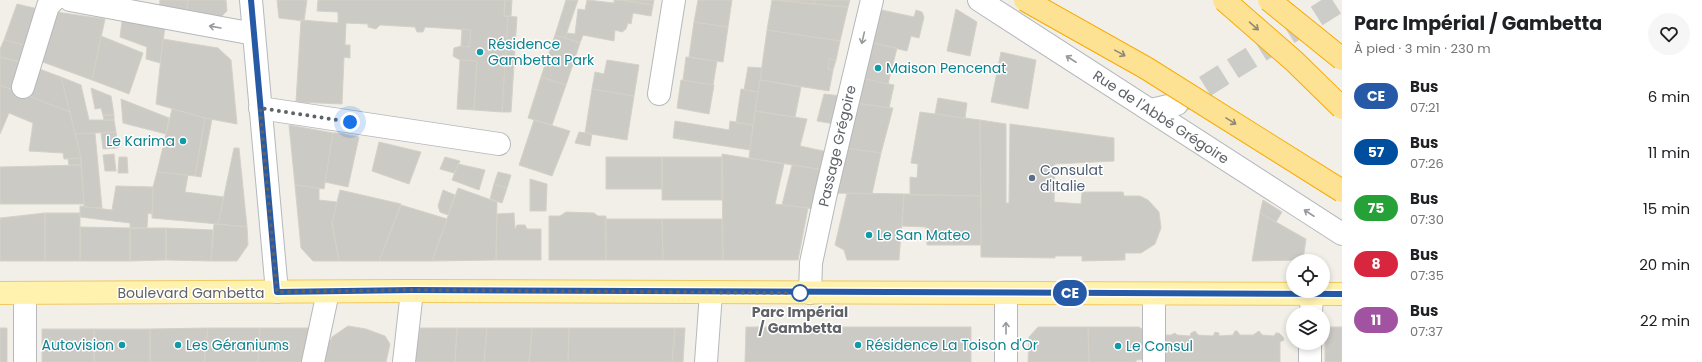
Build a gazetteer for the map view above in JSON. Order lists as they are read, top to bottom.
{
  "streets": {
    "main road": ["Boulevard Gambetta"],
    "street": ["Rue de l'Abbé Grégoire", "Passage Grégoire"]
  },
  "crossings": [
    ["Passage Grégoire", "Boulevard Gambetta"]
  ],
  "one_way": ["Rue de l'Abbé Grégoire"],
  "places": [
    "Résidence Gambetta Park",
    "Maison Pencenat",
    "Le Karima",
    "Consulat d'Italie",
    "Le San Mateo",
    "Parc Impérial / Gambetta",
    "Autovision",
    "Les Géraniums",
    "Résidence La Toison d'Or",
    "Le Consul"
  ],
  "lines": ["bus line CE"],
  "page": {
    "on_map": "CE",
    "heading": ["Parc Impérial / Gambetta", "À pied · 3 min · 230 m"],
    "list": [
      {
        "mark": "CE",
        "name": "Bus",
        "note": "07:21",
        "value": "6 min"
      },
      {
        "mark": "57",
        "name": "Bus",
        "note": "07:26",
        "value": "11 min"
      },
      {
        "mark": "75",
        "name": "Bus",
        "note": "07:30",
        "value": "15 min"
      },
      {
        "mark": "8",
        "name": "Bus",
        "note": "07:35",
        "value": "20 min"
      },
      {
        "mark": "11",
        "name": "Bus",
        "note": "07:37",
        "value": "22 min"
      }
    ]
  }
}
